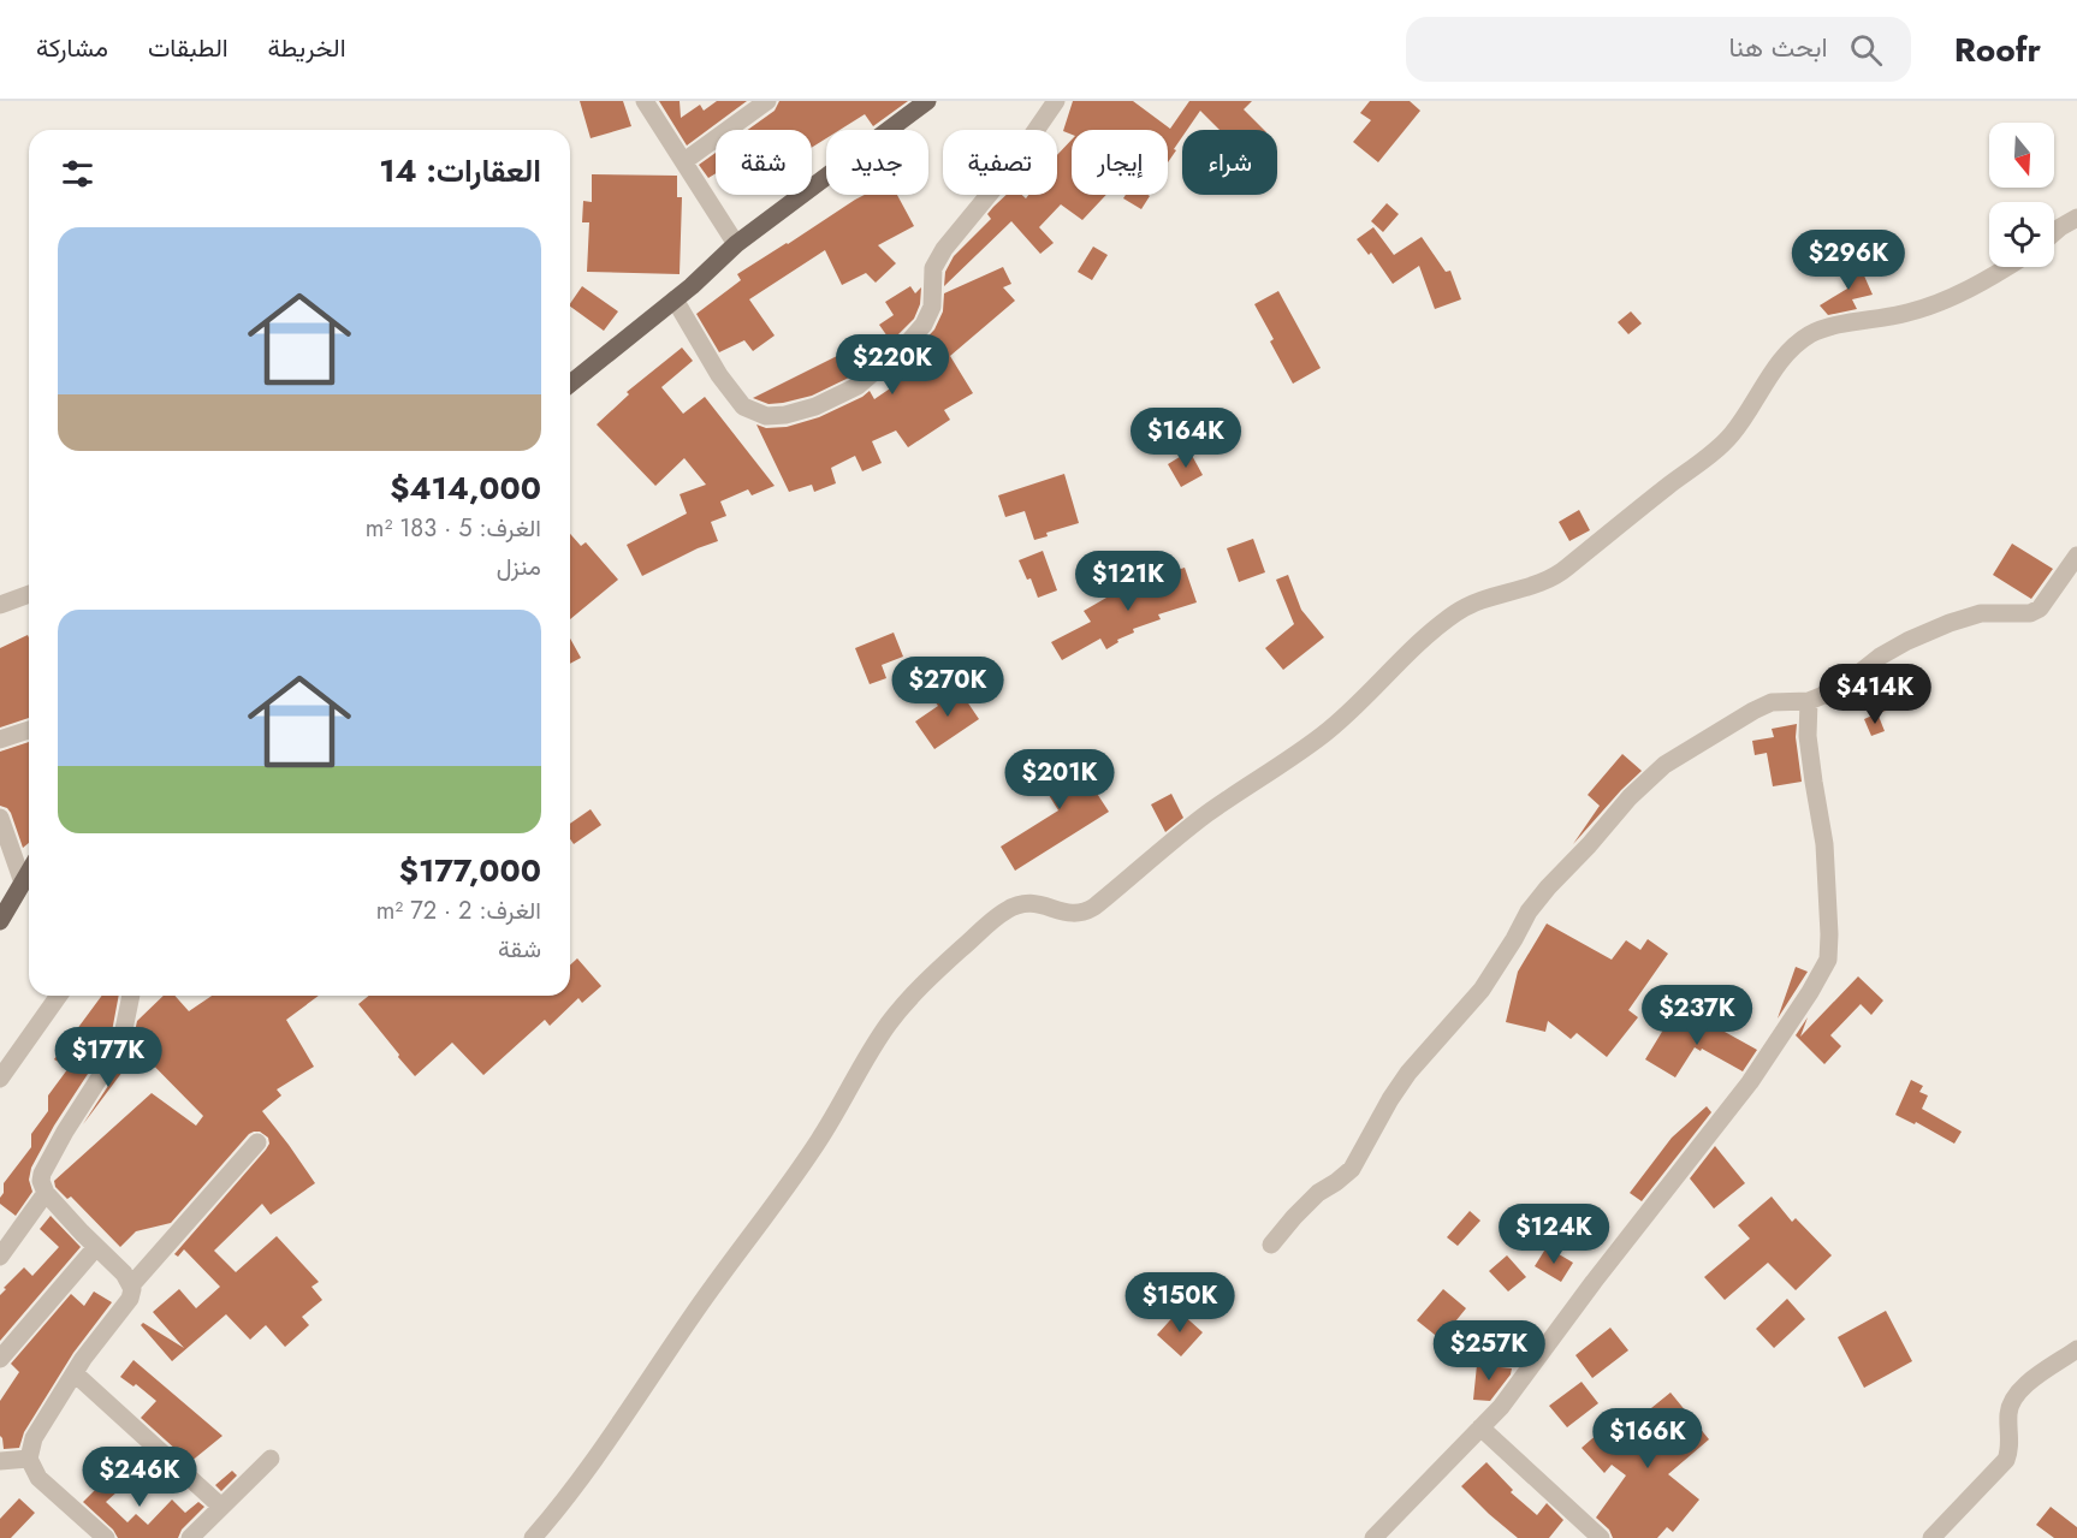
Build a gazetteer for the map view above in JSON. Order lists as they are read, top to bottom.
{
  "north": "bottom",
  "page": {
    "header": "Roofr",
    "search": "ابحث هنا",
    "nav": ["الخريطة", "الطبقات", "مشاركة"],
    "chip": [
      "شراء",
      "إيجار",
      "تصفية",
      "جديد",
      "شقة"
    ],
    "heading": "العقارات: 14",
    "list": [
      {
        "name": "$414,000",
        "note": "الغرف: 5 · 183 m² · منزل"
      },
      {
        "name": "$177,000",
        "note": "الغرف: 2 · 72 m² · شقة"
      }
    ],
    "price": [
      "$296K",
      "$220K",
      "$164K",
      "$121K",
      "$270K",
      "$414K",
      "$201K",
      "$237K",
      "$177K",
      "$124K",
      "$150K",
      "$257K",
      "$166K",
      "$246K"
    ]
  }
}
